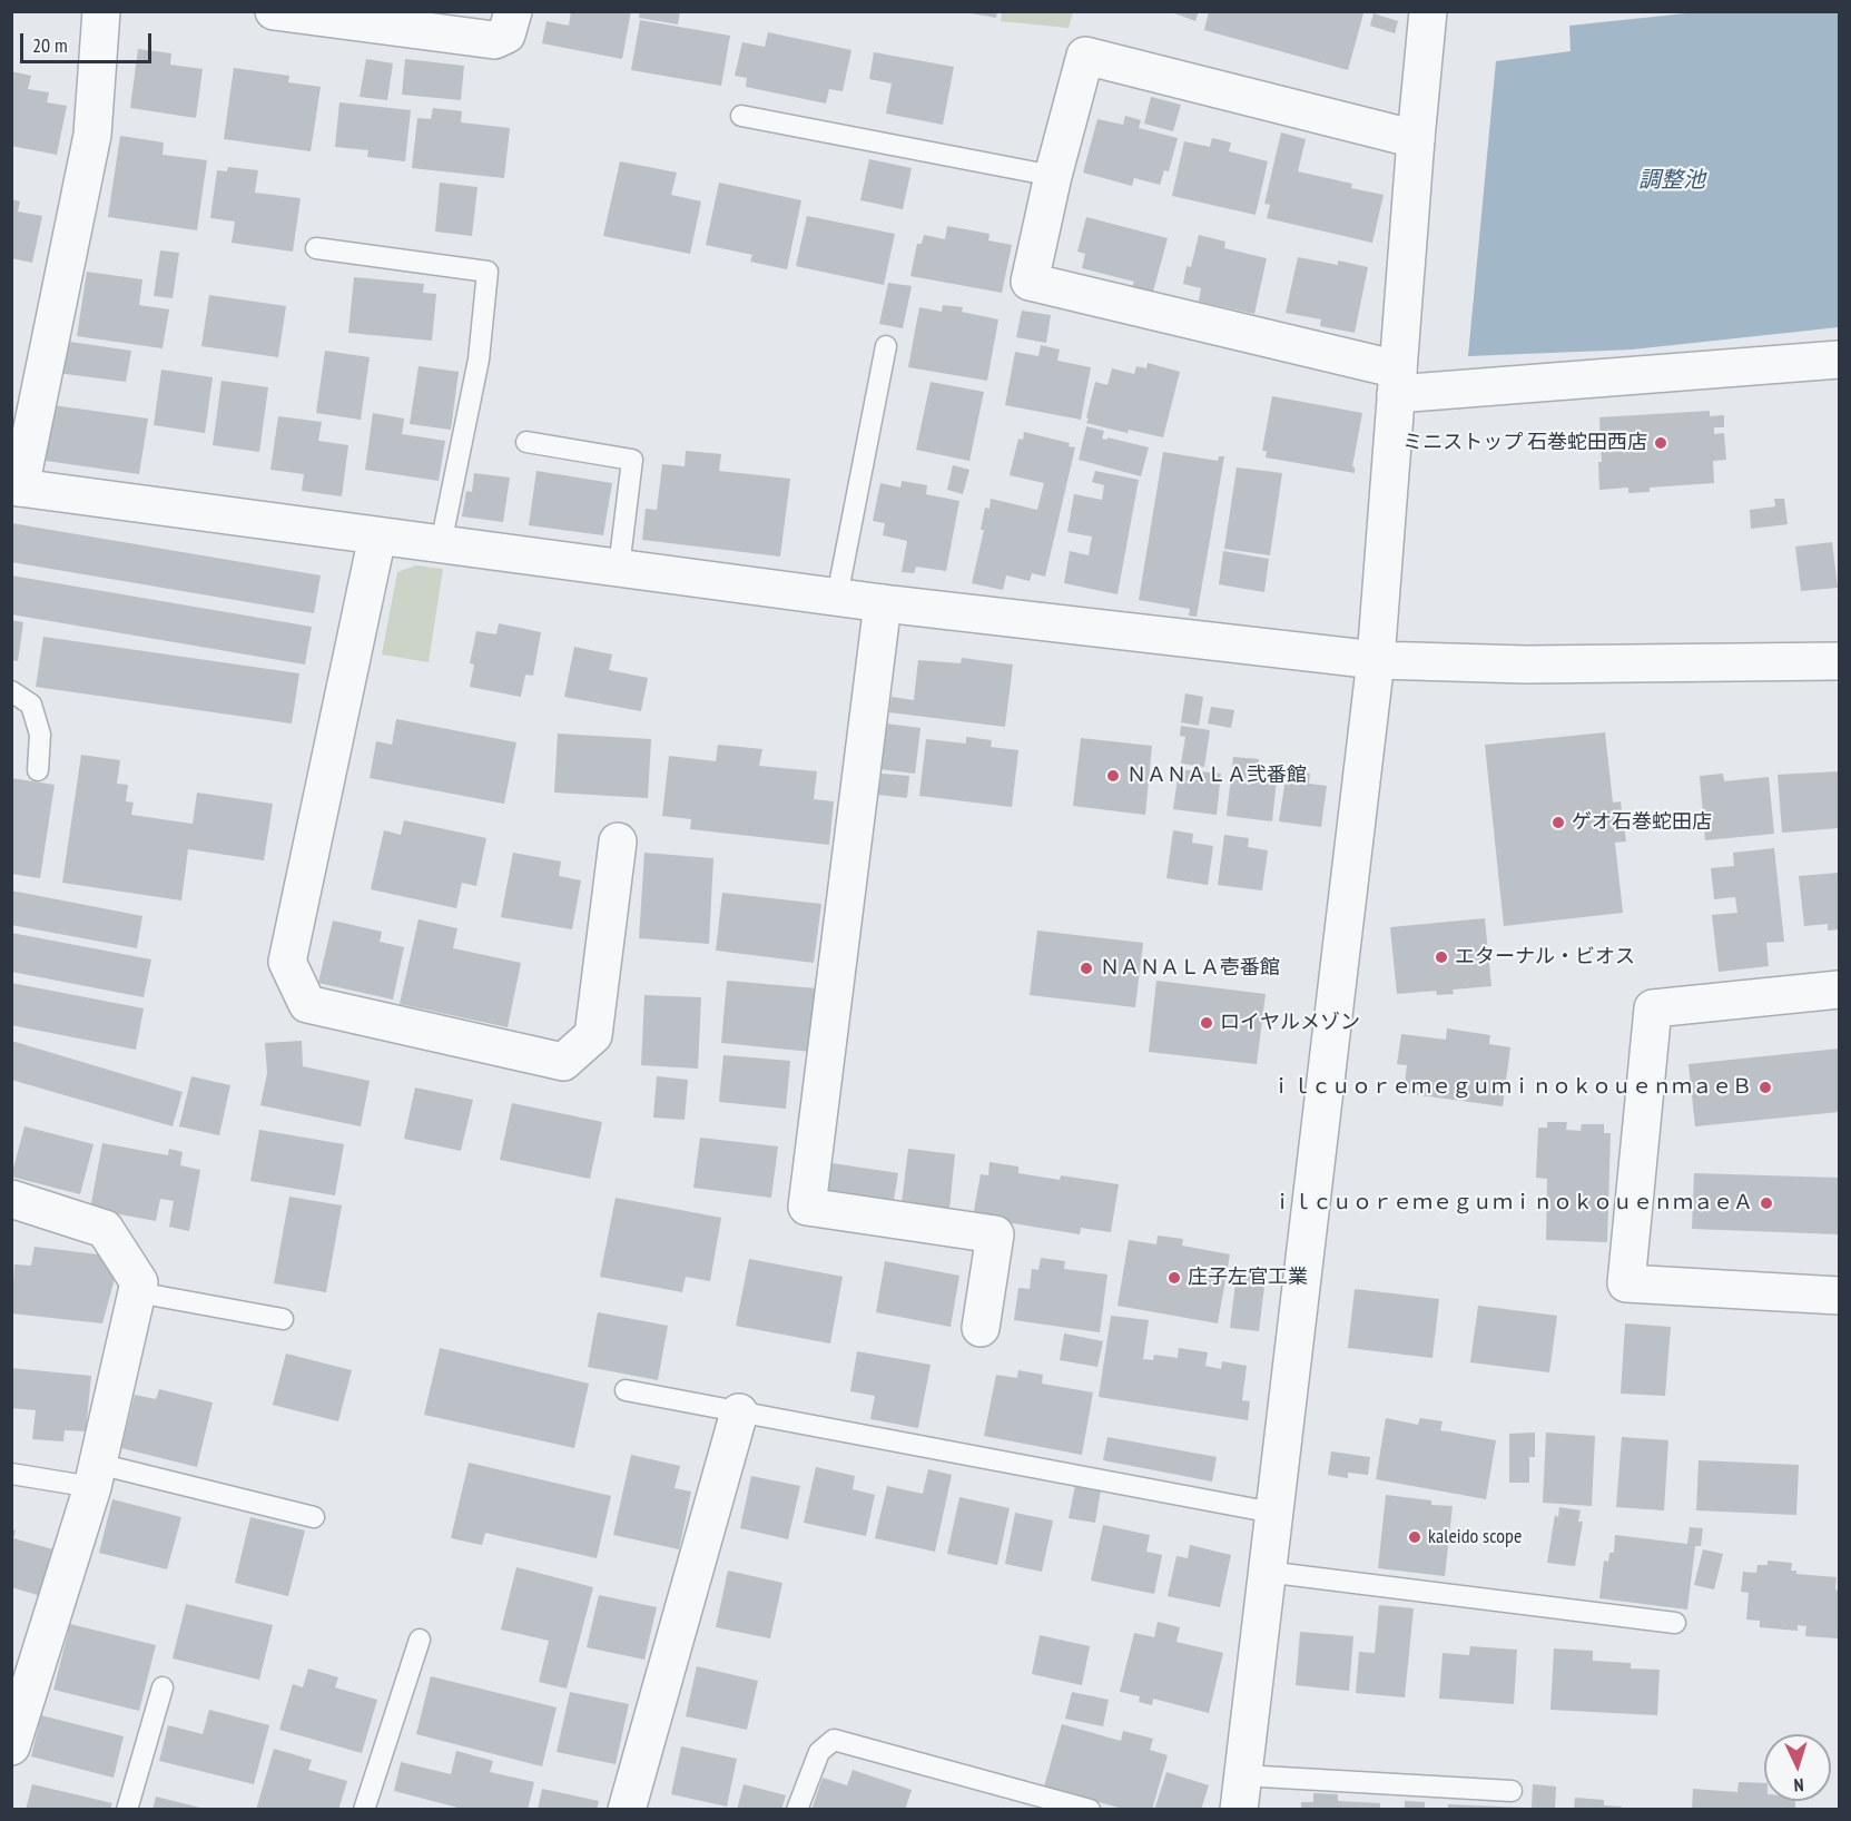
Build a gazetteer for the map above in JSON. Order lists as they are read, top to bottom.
{
  "water": ["調整池"],
  "places": [
    "ミニストップ 石巻蛇田西店",
    "ＮＡＮＡＬＡ弐番館",
    "ゲオ石巻蛇田店",
    "エターナル・ビオス",
    "ＮＡＮＡＬＡ壱番館",
    "ロイヤルメゾン",
    "ｉｌｃｕｏｒｅｍｅｇｕｍｉｎｏｋｏｕｅｎｍａｅＢ",
    "ｉｌｃｕｏｒｅｍｅｇｕｍｉｎｏｋｏｕｅｎｍａｅＡ",
    "庄子左官工業",
    "kaleido scope"
  ],
  "scale_bar": "20 m",
  "north": "bottom"
}
